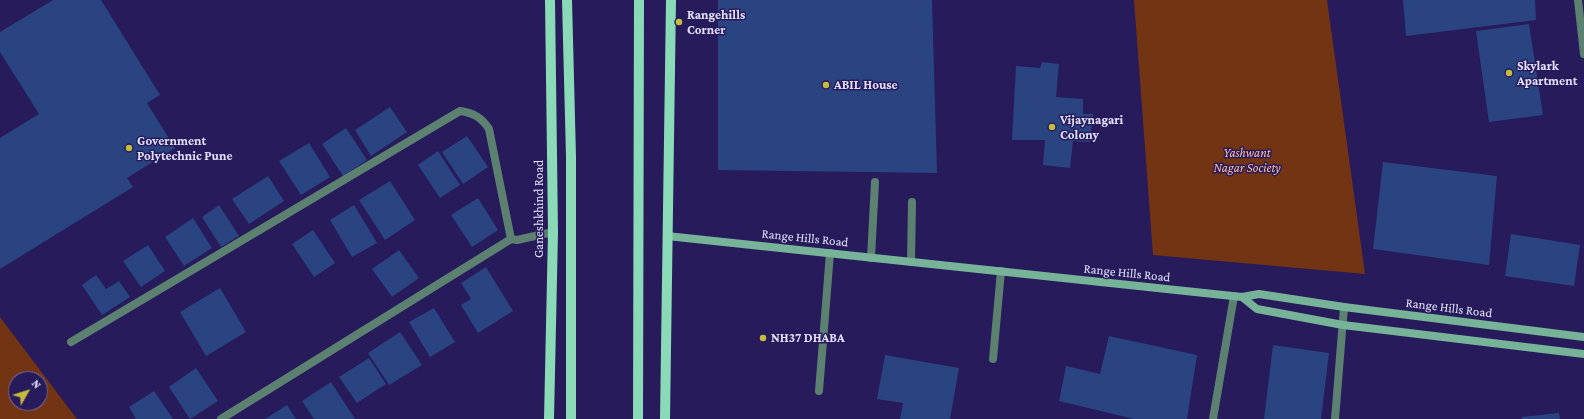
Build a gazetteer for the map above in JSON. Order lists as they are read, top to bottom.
{
  "streets": {
    "main road": ["Ganeshkhind Road", "Range Hills Road"]
  },
  "parks": ["Yashwant Nagar Society"],
  "places": [
    "Rangehills Corner",
    "Skylark Apartment",
    "ABIL House",
    "Vijaynagari Colony",
    "Government Polytechnic Pune",
    "NH37 DHABA"
  ],
  "north": "top right"
}
